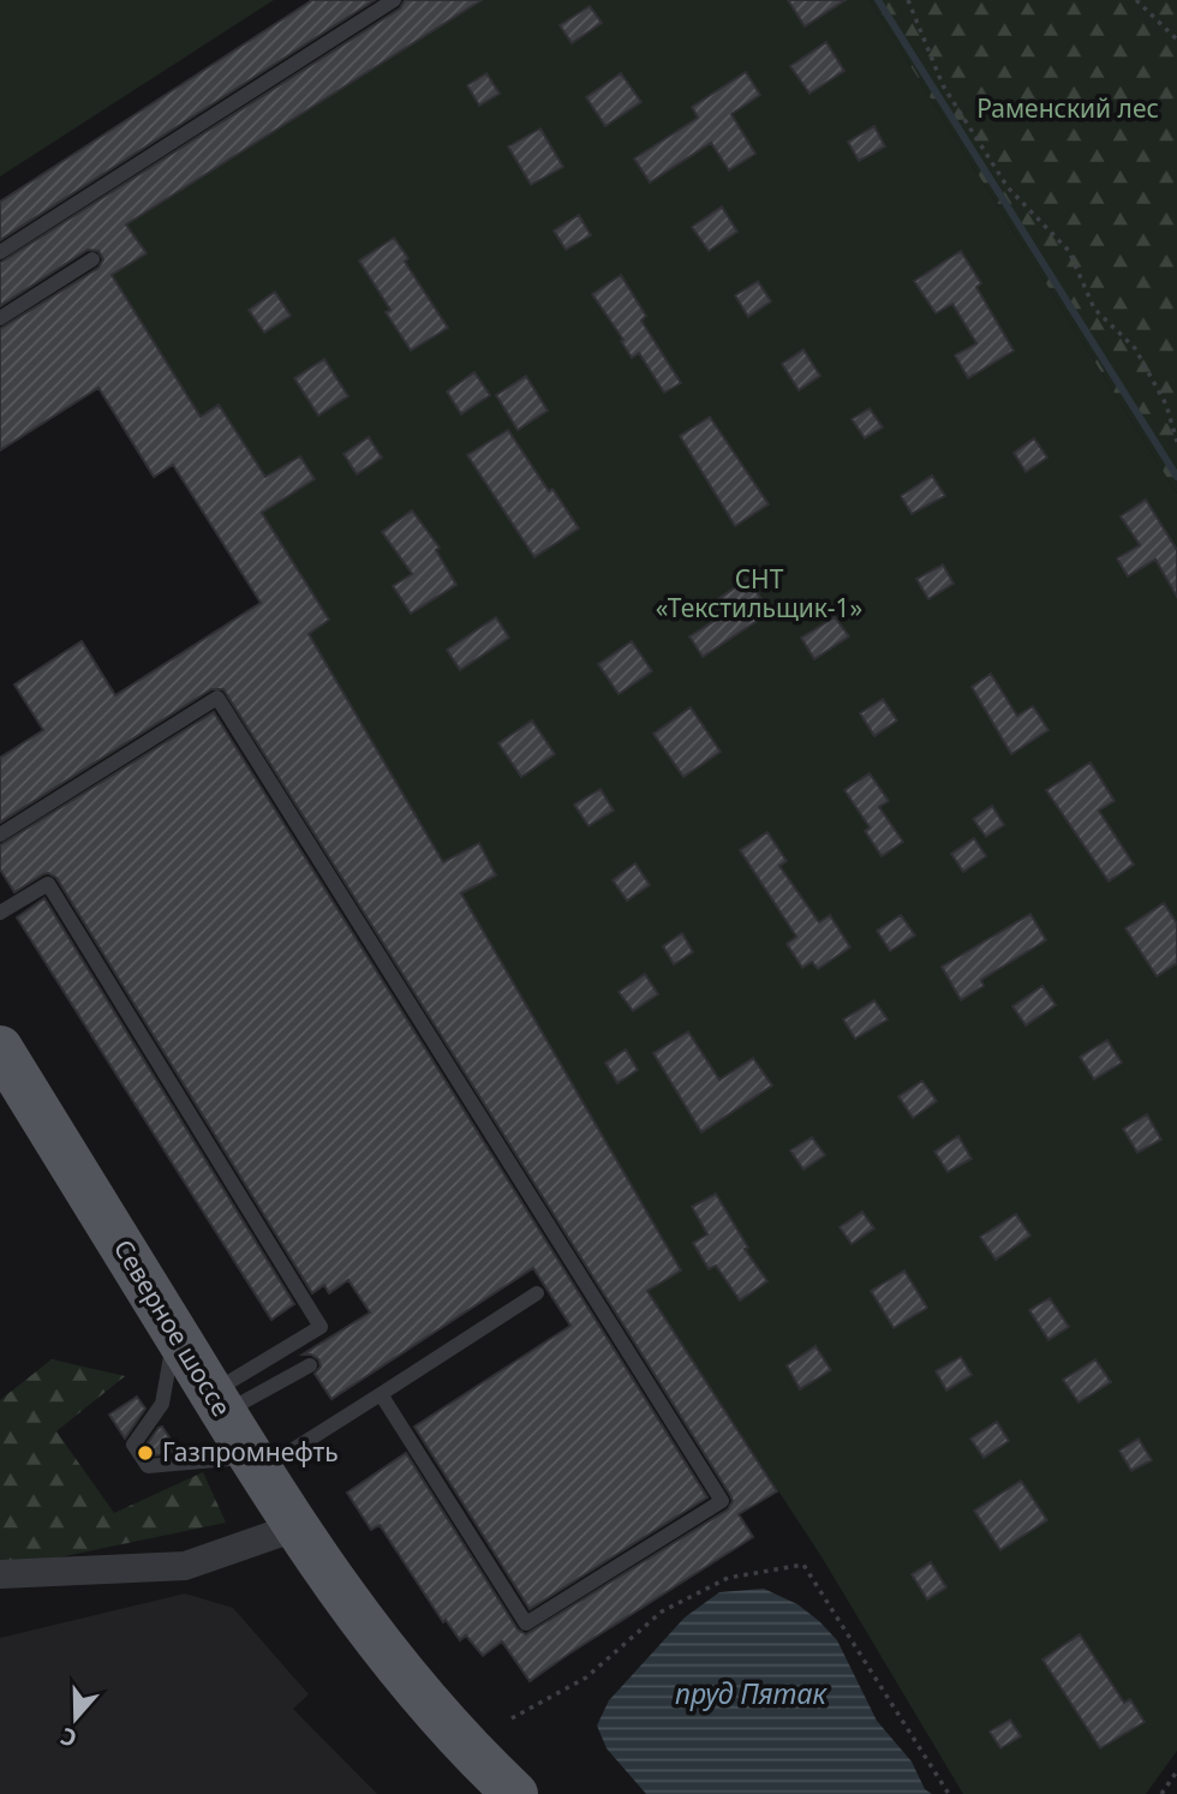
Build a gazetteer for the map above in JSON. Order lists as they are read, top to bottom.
{
  "streets": {
    "main road": ["Северное шоссе"]
  },
  "water": ["пруд Пятак"],
  "parks": ["Раменский лес", "СНТ «Текстильщик-1»"],
  "places": ["Газпромнефть"],
  "north": "bottom"
}
